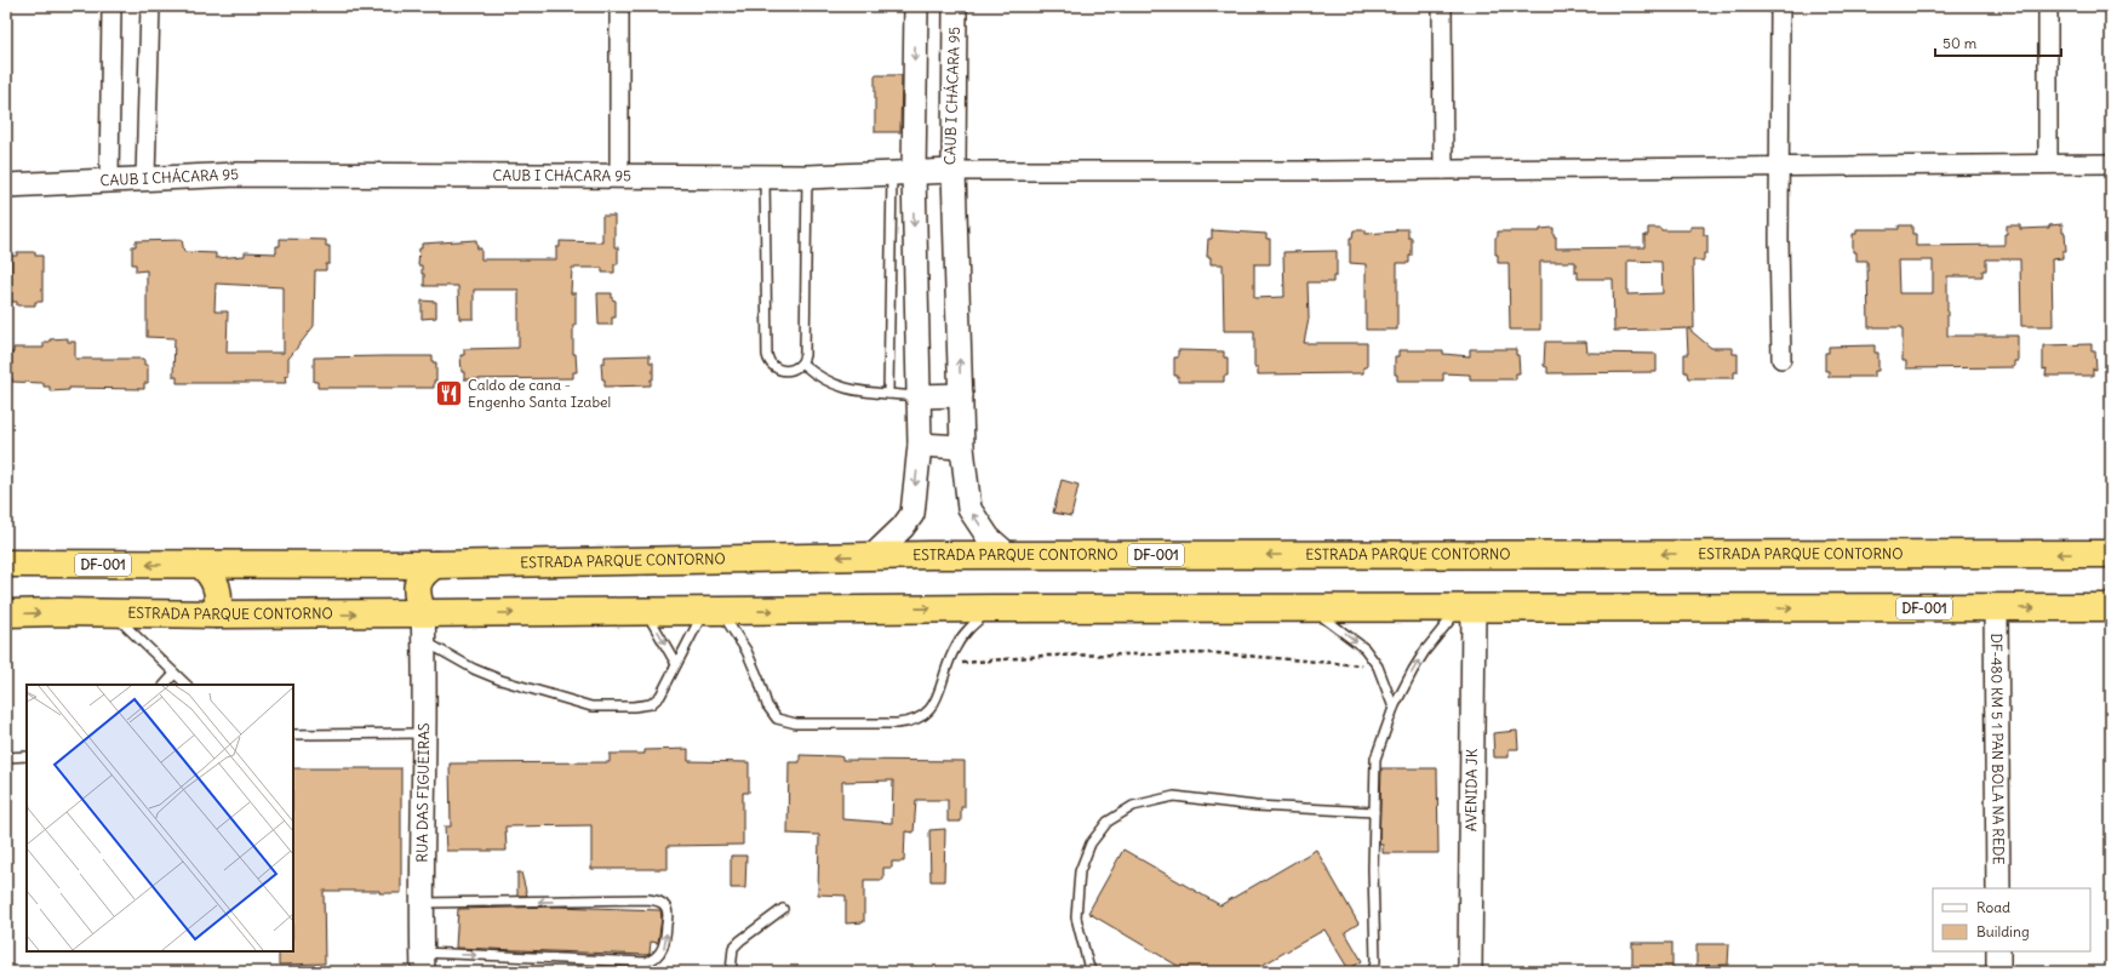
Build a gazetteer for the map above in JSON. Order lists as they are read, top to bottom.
{
  "streets": {
    "highway": ["ESTRADA PARQUE CONTORNO", "DF-001"],
    "street": [
      "CAUB I CHÁCARA 95",
      "DF-480 KM 5 1 PAN BOLA NA REDE",
      "AVENIDA JK",
      "RUA DAS FIGUEIRAS"
    ]
  },
  "crossings": [
    ["ESTRADA PARQUE CONTORNO", "DF-480 KM 5 1 PAN BOLA NA REDE"],
    ["ESTRADA PARQUE CONTORNO", "AVENIDA JK"],
    ["ESTRADA PARQUE CONTORNO", "RUA DAS FIGUEIRAS"]
  ],
  "places": {
    "restaurant": ["Caldo de cana - Engenho Santa Izabel"]
  },
  "legend": ["Road", "Building"],
  "scale_bar": "50 m"
}
